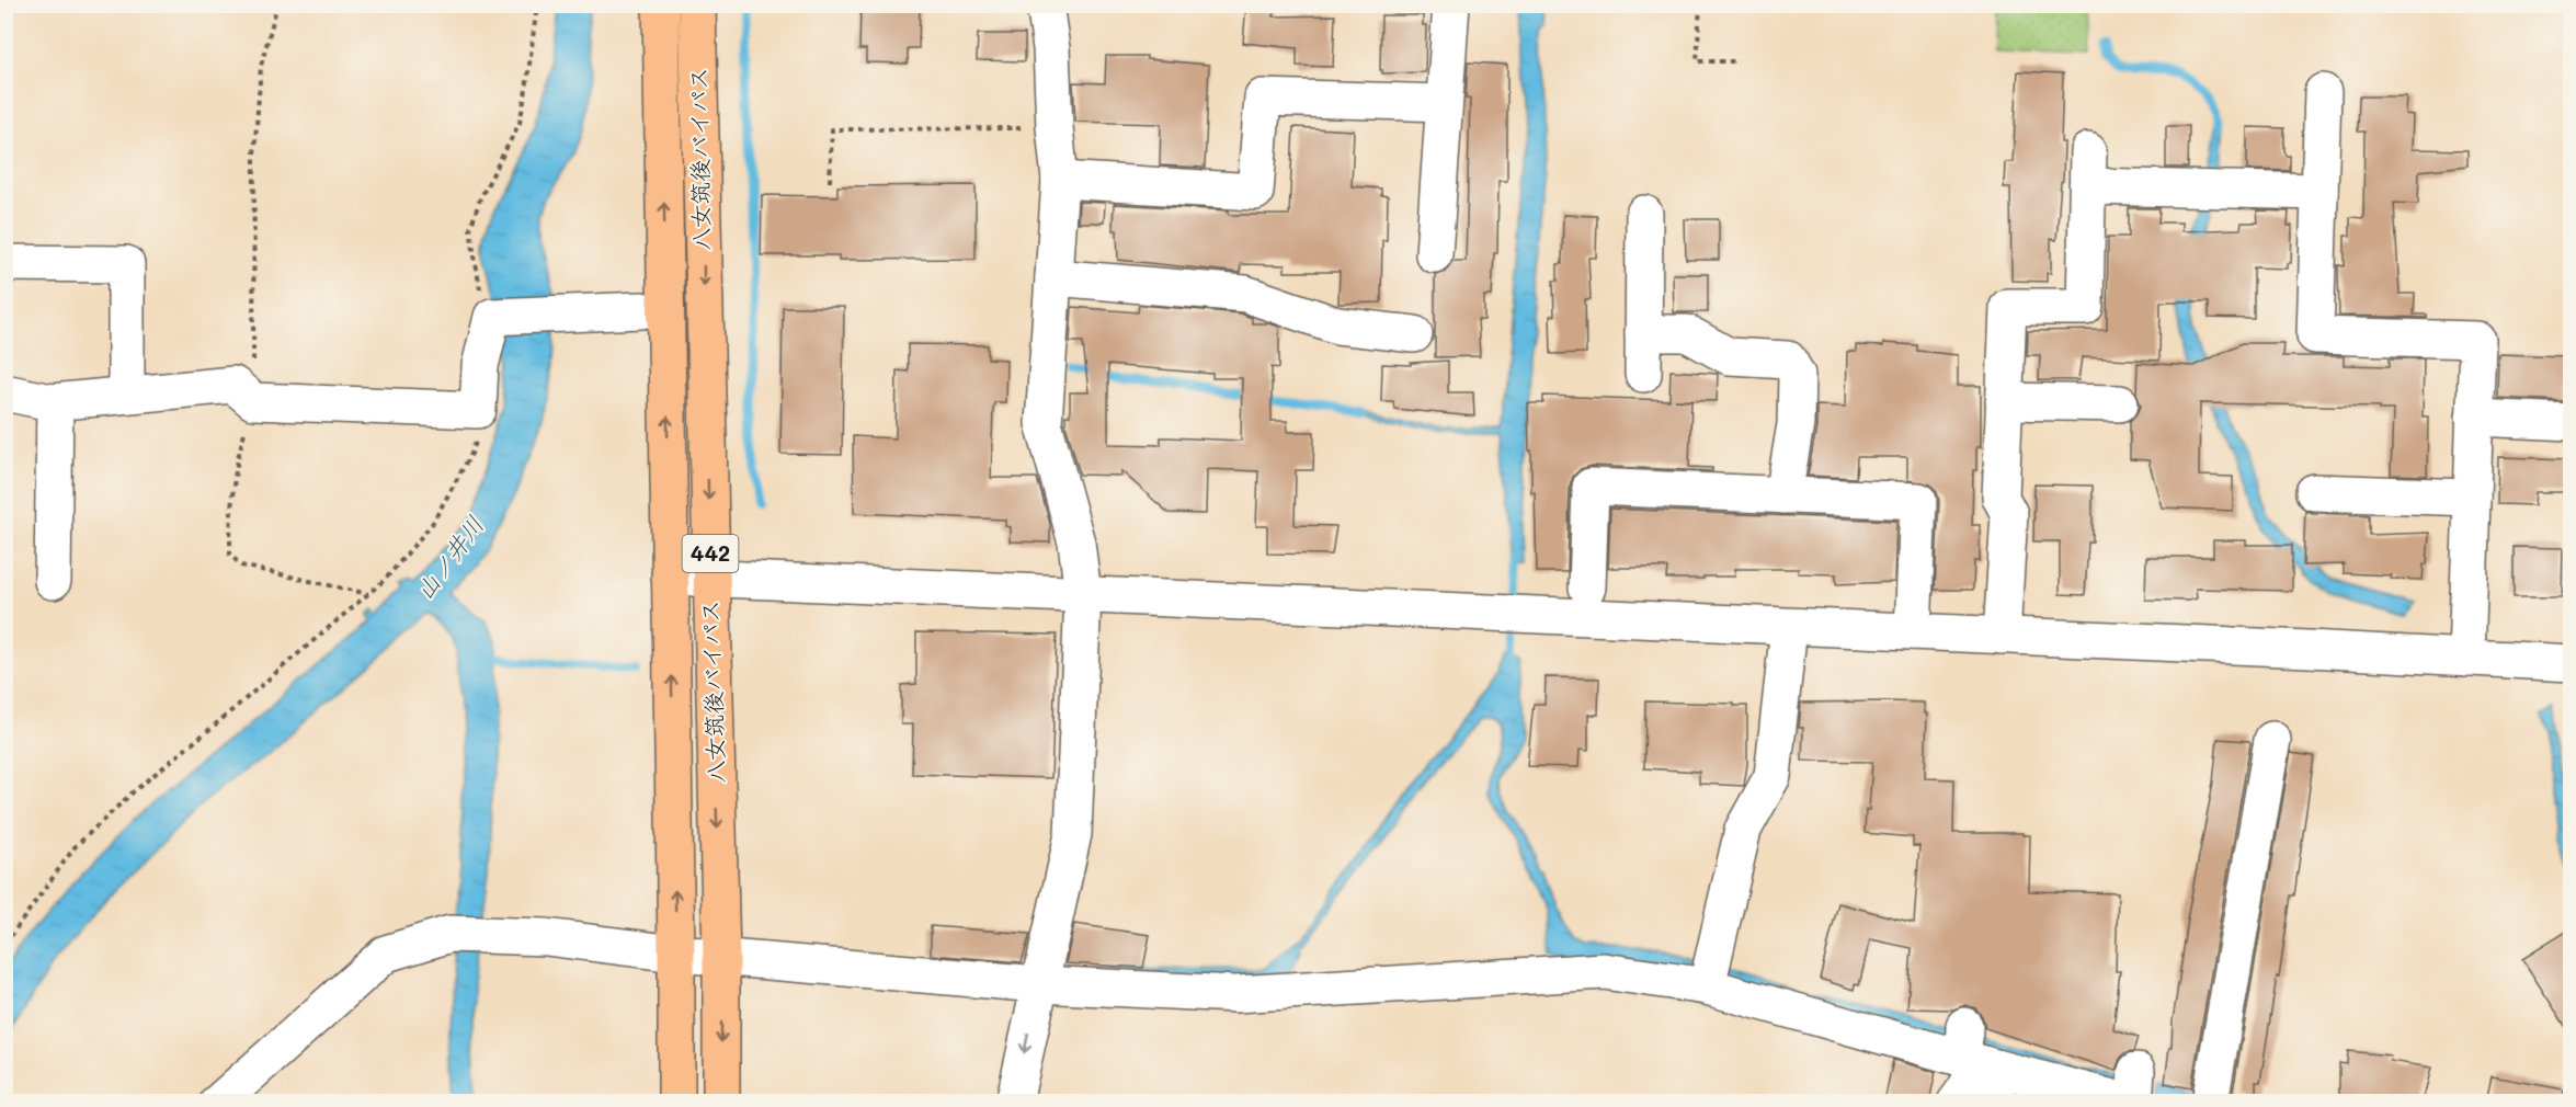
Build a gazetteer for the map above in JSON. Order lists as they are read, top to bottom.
{
  "streets": {
    "highway": ["八女筑後バイパス", "442"]
  },
  "water": ["山ノ井川"]
}
